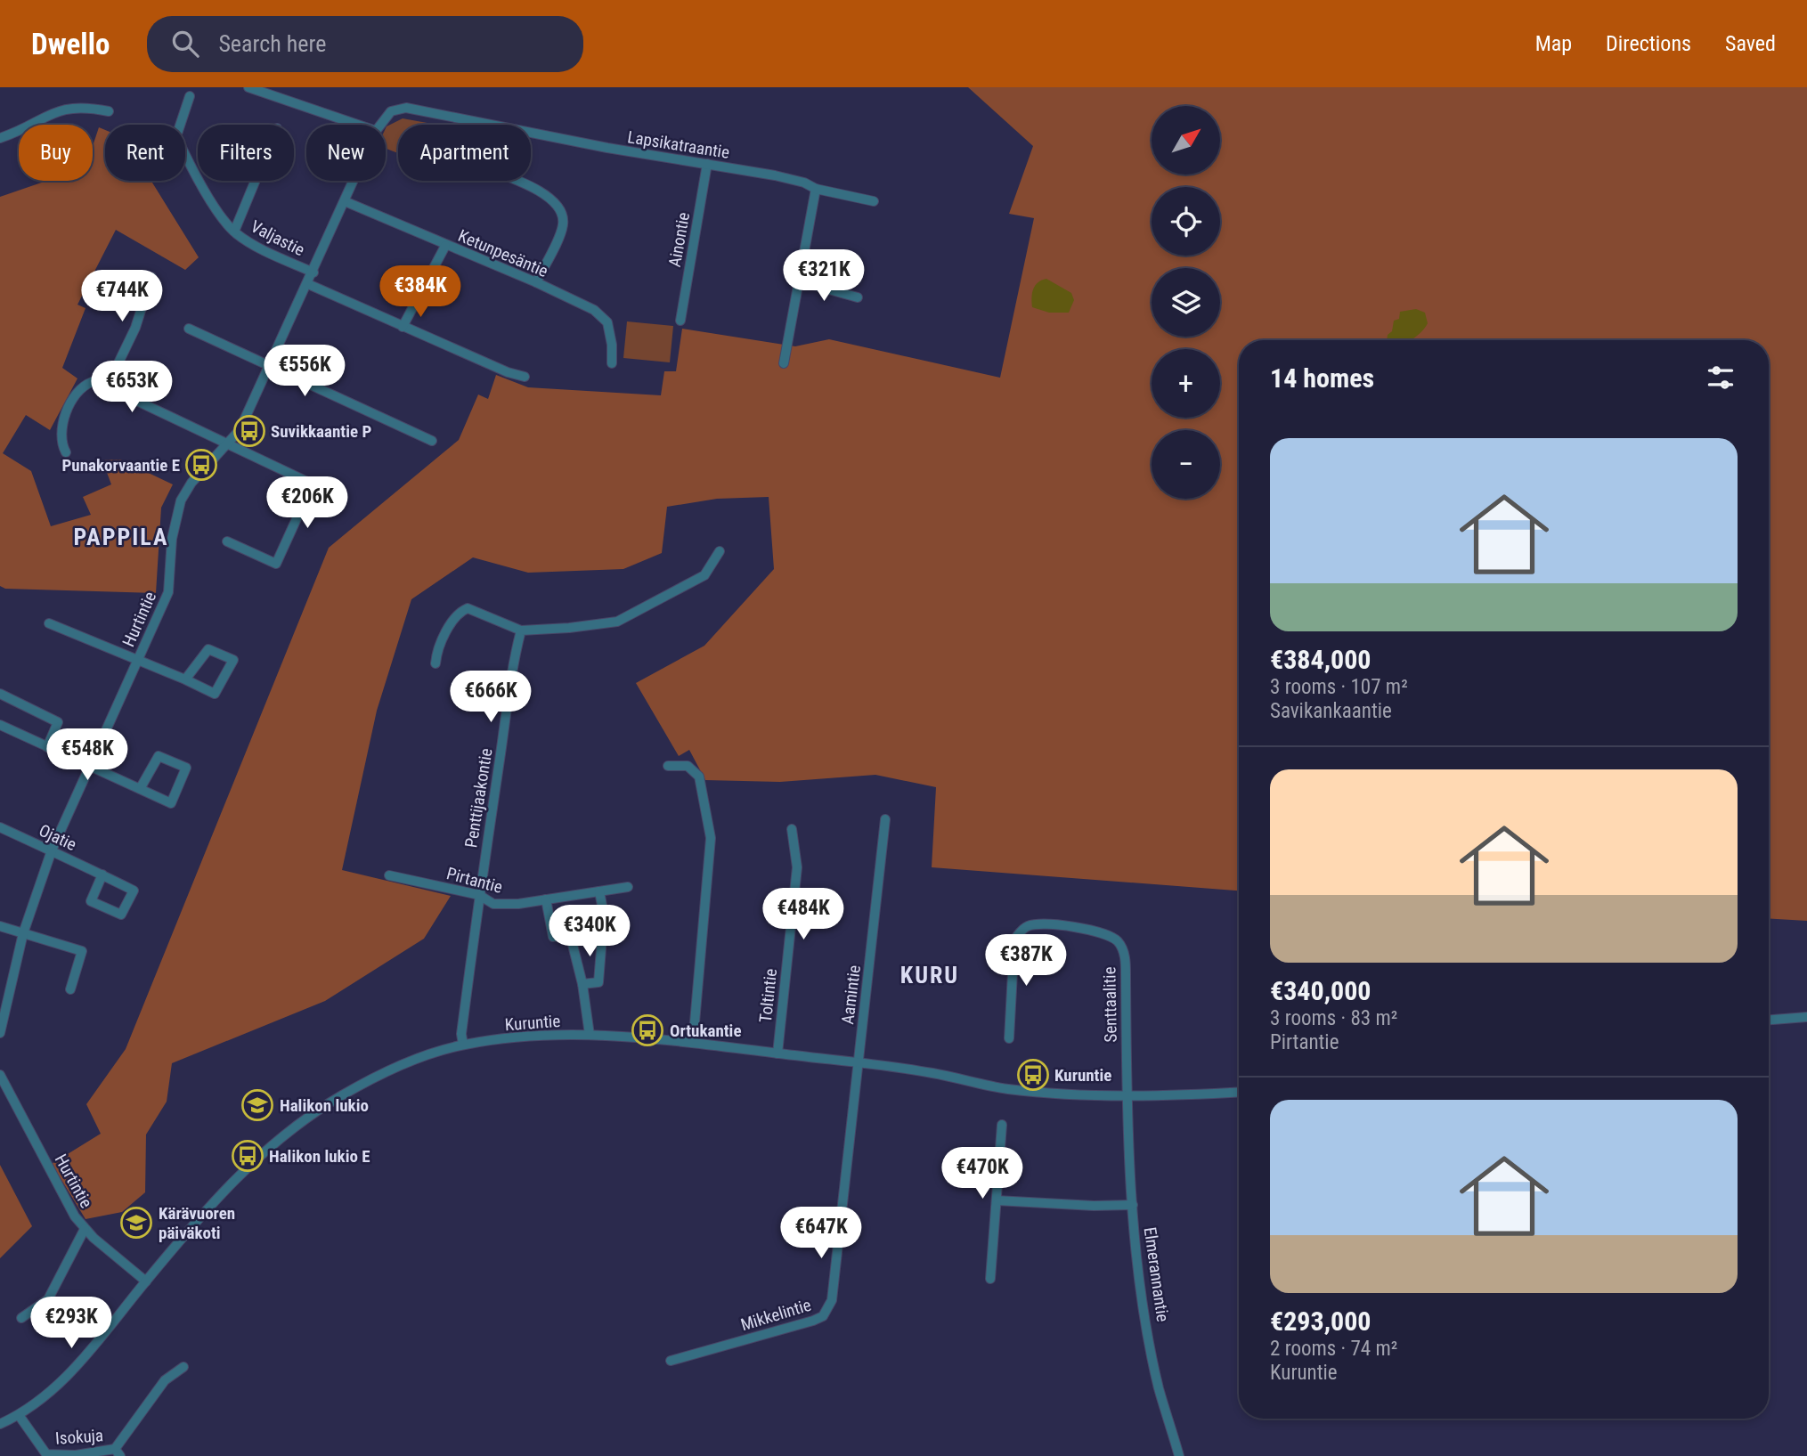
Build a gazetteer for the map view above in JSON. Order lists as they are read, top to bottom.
{
  "streets": {
    "street": [
      "Lapsikatraantie",
      "Valjastie",
      "Ainontie",
      "Ketunpesäntie",
      "Hurtintie",
      "Penttijaakontie",
      "Ojatie",
      "Pirtantie",
      "Aamintie",
      "Toltintie",
      "Senttaalitie",
      "Kuruntie",
      "Elmerannantie",
      "Mikkelintie",
      "Isokuja"
    ]
  },
  "crossings": [
    ["Lapsikatraantie", "Ainontie"],
    ["Valjastie", "Hurtintie"],
    ["Ketunpesäntie", "Hurtintie"],
    ["Hurtintie", "Ojatie"],
    ["Hurtintie", "Kuruntie"],
    ["Penttijaakontie", "Pirtantie"],
    ["Penttijaakontie", "Kuruntie"],
    ["Aamintie", "Kuruntie"],
    ["Aamintie", "Mikkelintie"],
    ["Toltintie", "Kuruntie"],
    ["Senttaalitie", "Kuruntie"],
    ["Senttaalitie", "Elmerannantie"],
    ["Kuruntie", "Elmerannantie"],
    ["Kuruntie", "Mikkelintie"],
    ["Kuruntie", "Isokuja"]
  ],
  "districts": ["PAPPILA", "KURU"],
  "places": {
    "bus stop": [
      "Suvikkaantie P",
      "Punakorvaantie E",
      "Ortukantie",
      "Kuruntie",
      "Halikon lukio E"
    ],
    "school or university": ["Halikon lukio", "Kärävuoren päiväkoti"]
  },
  "north": "top right",
  "page": {
    "header": "Dwello",
    "search": "Search here",
    "nav": ["Map", "Directions", "Saved"],
    "map_buttons": ["+", "−"],
    "chip": [
      "Buy",
      "Rent",
      "Filters",
      "New",
      "Apartment"
    ],
    "price": [
      "€321K",
      "€384K",
      "€744K",
      "€556K",
      "€653K",
      "€206K",
      "€666K",
      "€548K",
      "€484K",
      "€340K",
      "€387K",
      "€470K",
      "€647K",
      "€293K"
    ],
    "heading": "14 homes",
    "list": [
      {
        "name": "€384,000",
        "note": "3 rooms · 107 m² · Savikankaantie"
      },
      {
        "name": "€340,000",
        "note": "3 rooms · 83 m² · Pirtantie"
      },
      {
        "name": "€293,000",
        "note": "2 rooms · 74 m² · Kuruntie"
      }
    ]
  }
}
